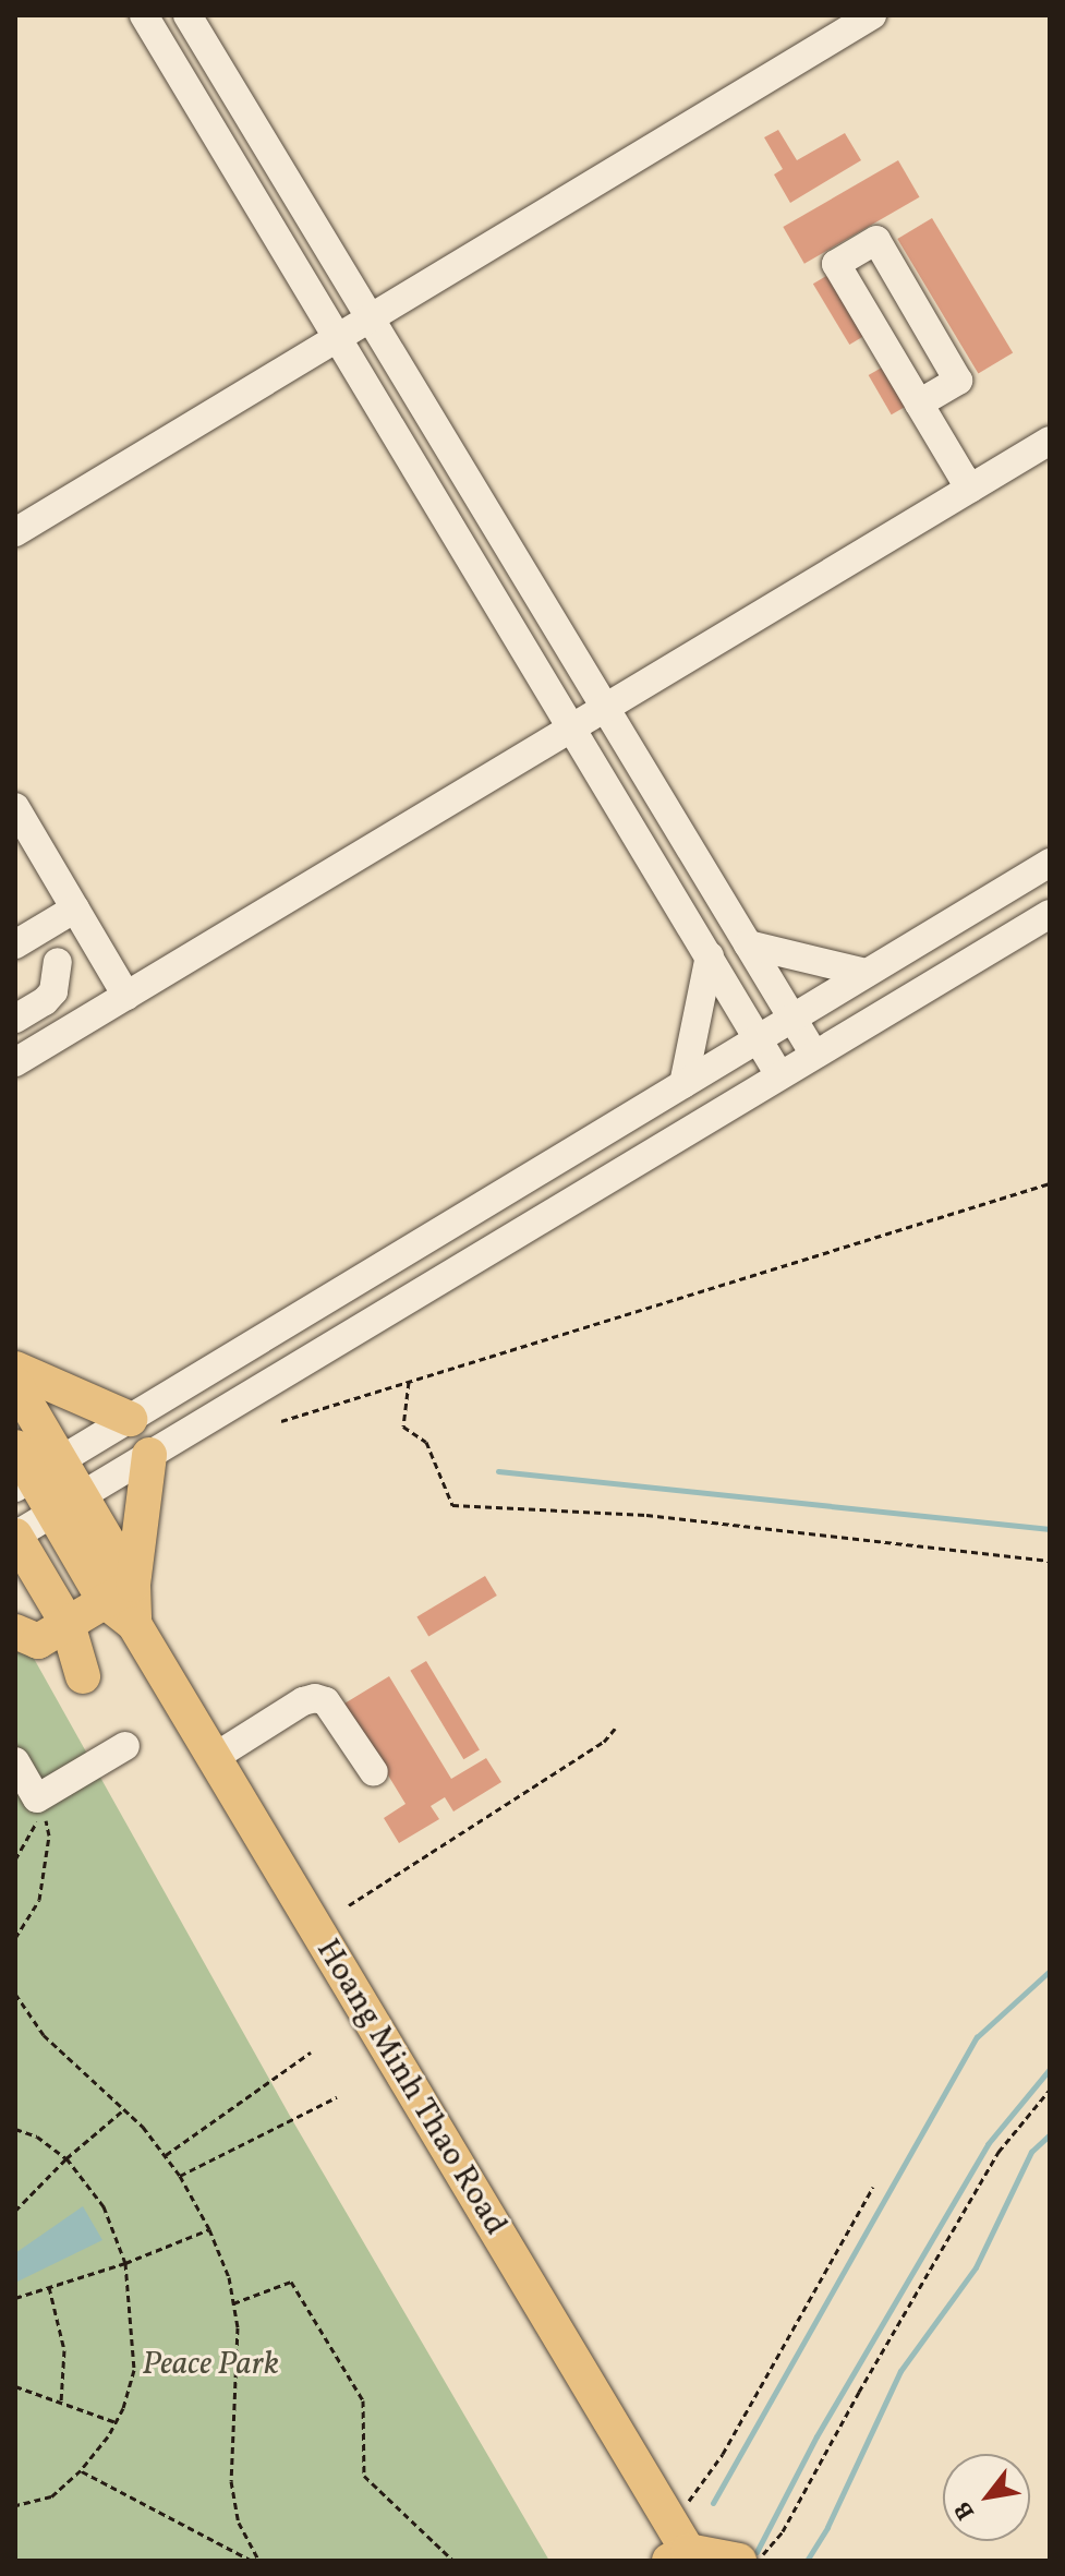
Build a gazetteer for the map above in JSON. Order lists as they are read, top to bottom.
{
  "streets": {
    "main road": ["Hoang Minh Thao Road"]
  },
  "parks": ["Peace Park"],
  "north": "bottom left"
}
